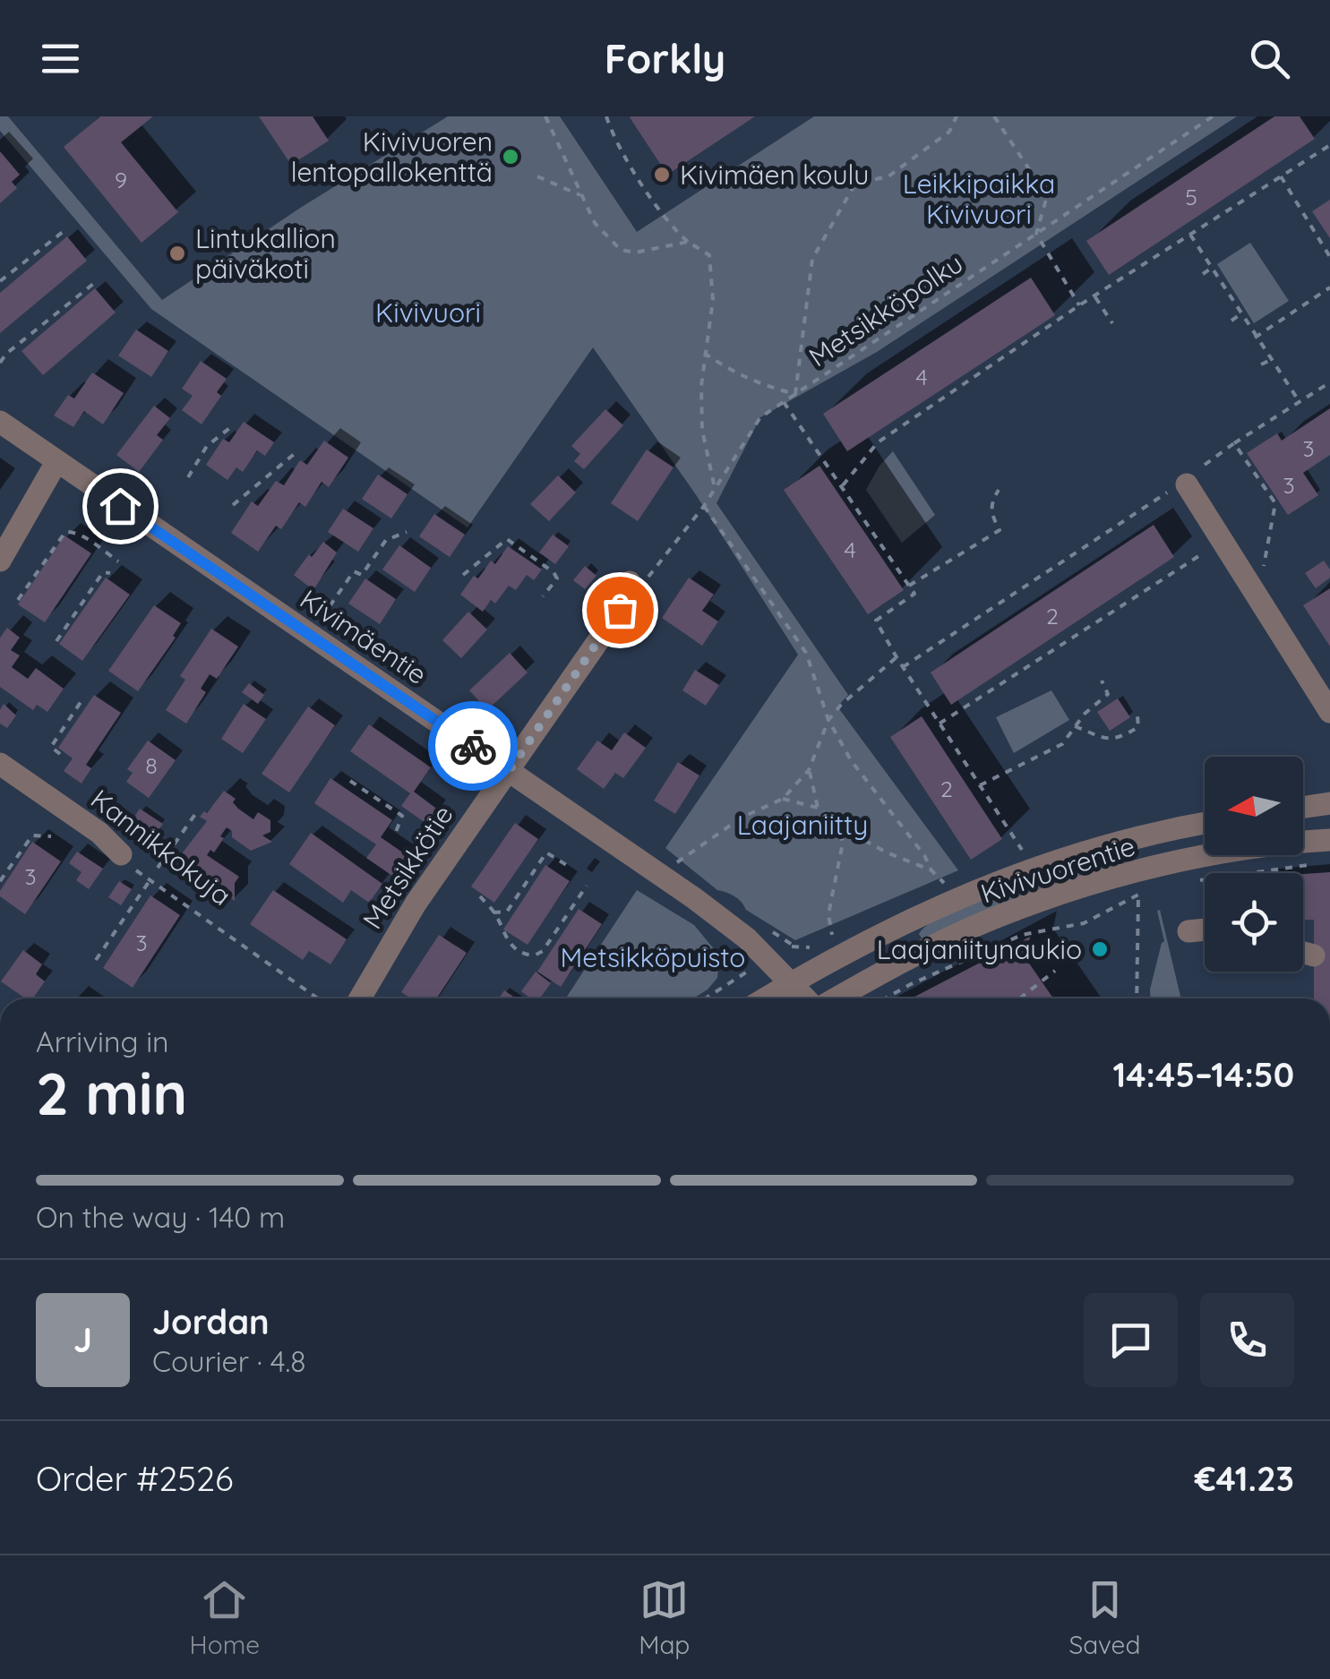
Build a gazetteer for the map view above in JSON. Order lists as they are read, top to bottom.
{
  "streets": {
    "street": [
      "Kivimäentie",
      "Kannikkokuja",
      "Metsikkötie",
      "Kivivuorentie"
    ],
    "path": ["Metsikköpolku"]
  },
  "crossings": [
    ["Metsikköpolku", "Metsikkötie"],
    ["Kivimäentie", "Metsikkötie"],
    ["Kivimäentie", "Kivivuorentie"]
  ],
  "parks": [
    "Leikkipaikka Kivivuori",
    "Kivivuori",
    "Laajaniitty",
    "Metsikköpuisto"
  ],
  "places": [
    "Kivivuoren lentopallokenttä",
    "Kivimäen koulu",
    "Lintukallion päiväkoti",
    "Laajaniitynaukio"
  ],
  "house_numbers": [
    "9",
    "5",
    "4",
    "3",
    "3",
    "4",
    "2",
    "8",
    "2",
    "3",
    "3"
  ],
  "north": "left",
  "page": {
    "header": "Forkly",
    "heading": ["2 min", "Arriving in", "14:45–14:50"],
    "panel": [
      "Jordan",
      "Courier · 4.8",
      "Order #2526",
      "€41.23"
    ],
    "bar": "On the way · 140 m",
    "round": "J",
    "tabs": ["Home", "Map", "Saved"]
  }
}
